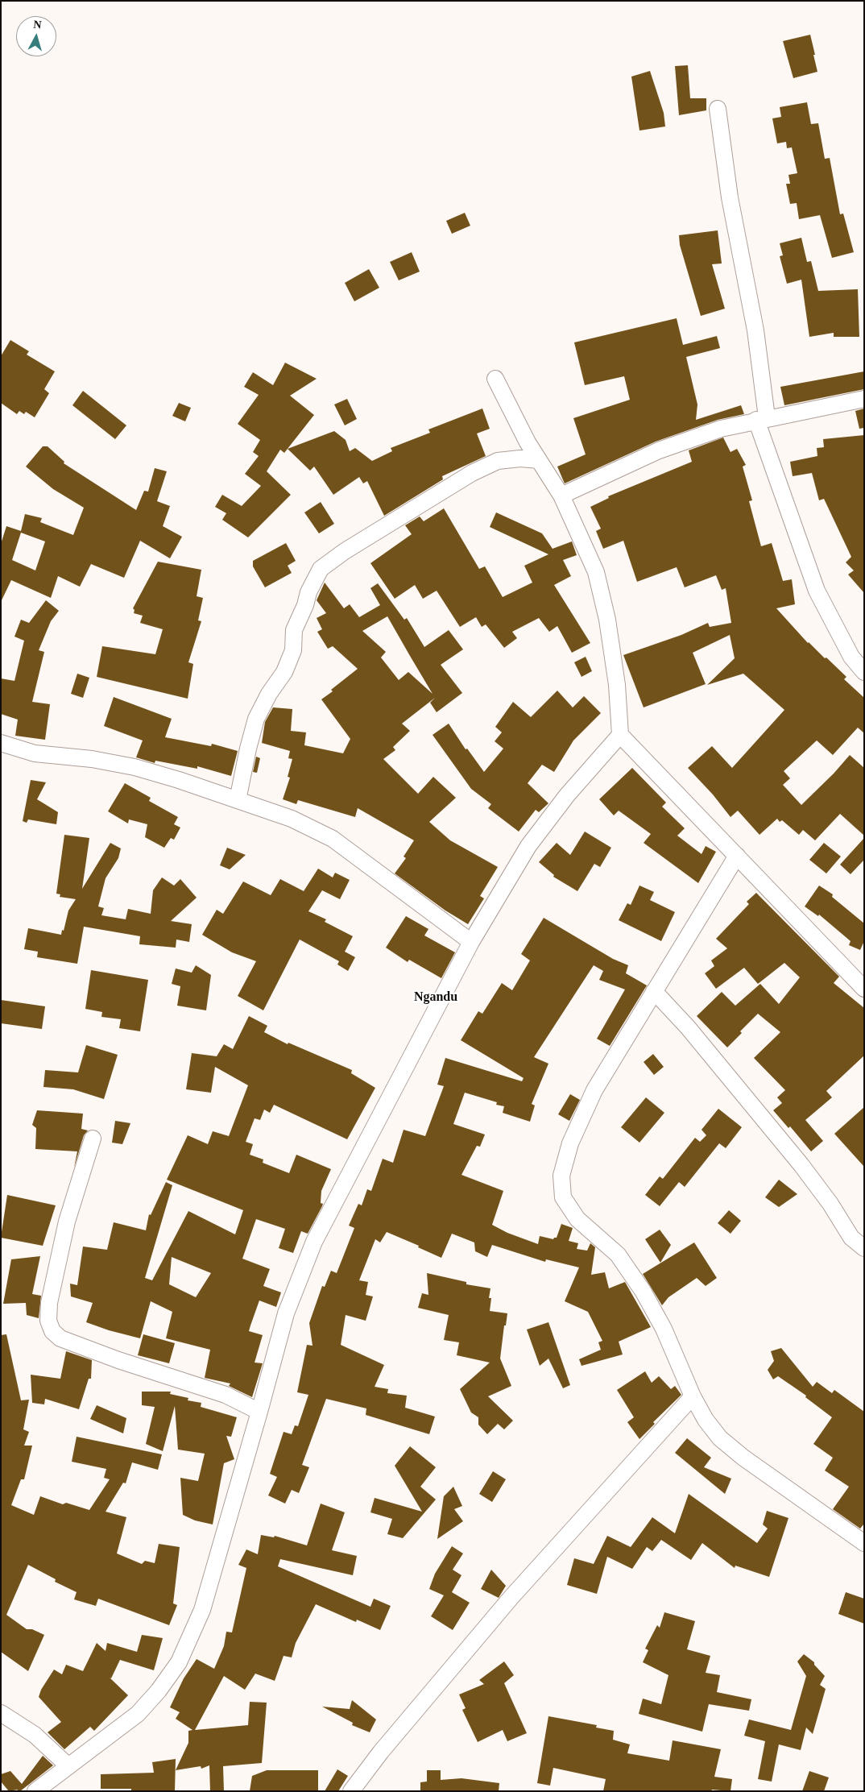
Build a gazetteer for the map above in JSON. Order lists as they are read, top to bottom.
{
  "districts": ["Ngandu"],
  "north": "top"
}
